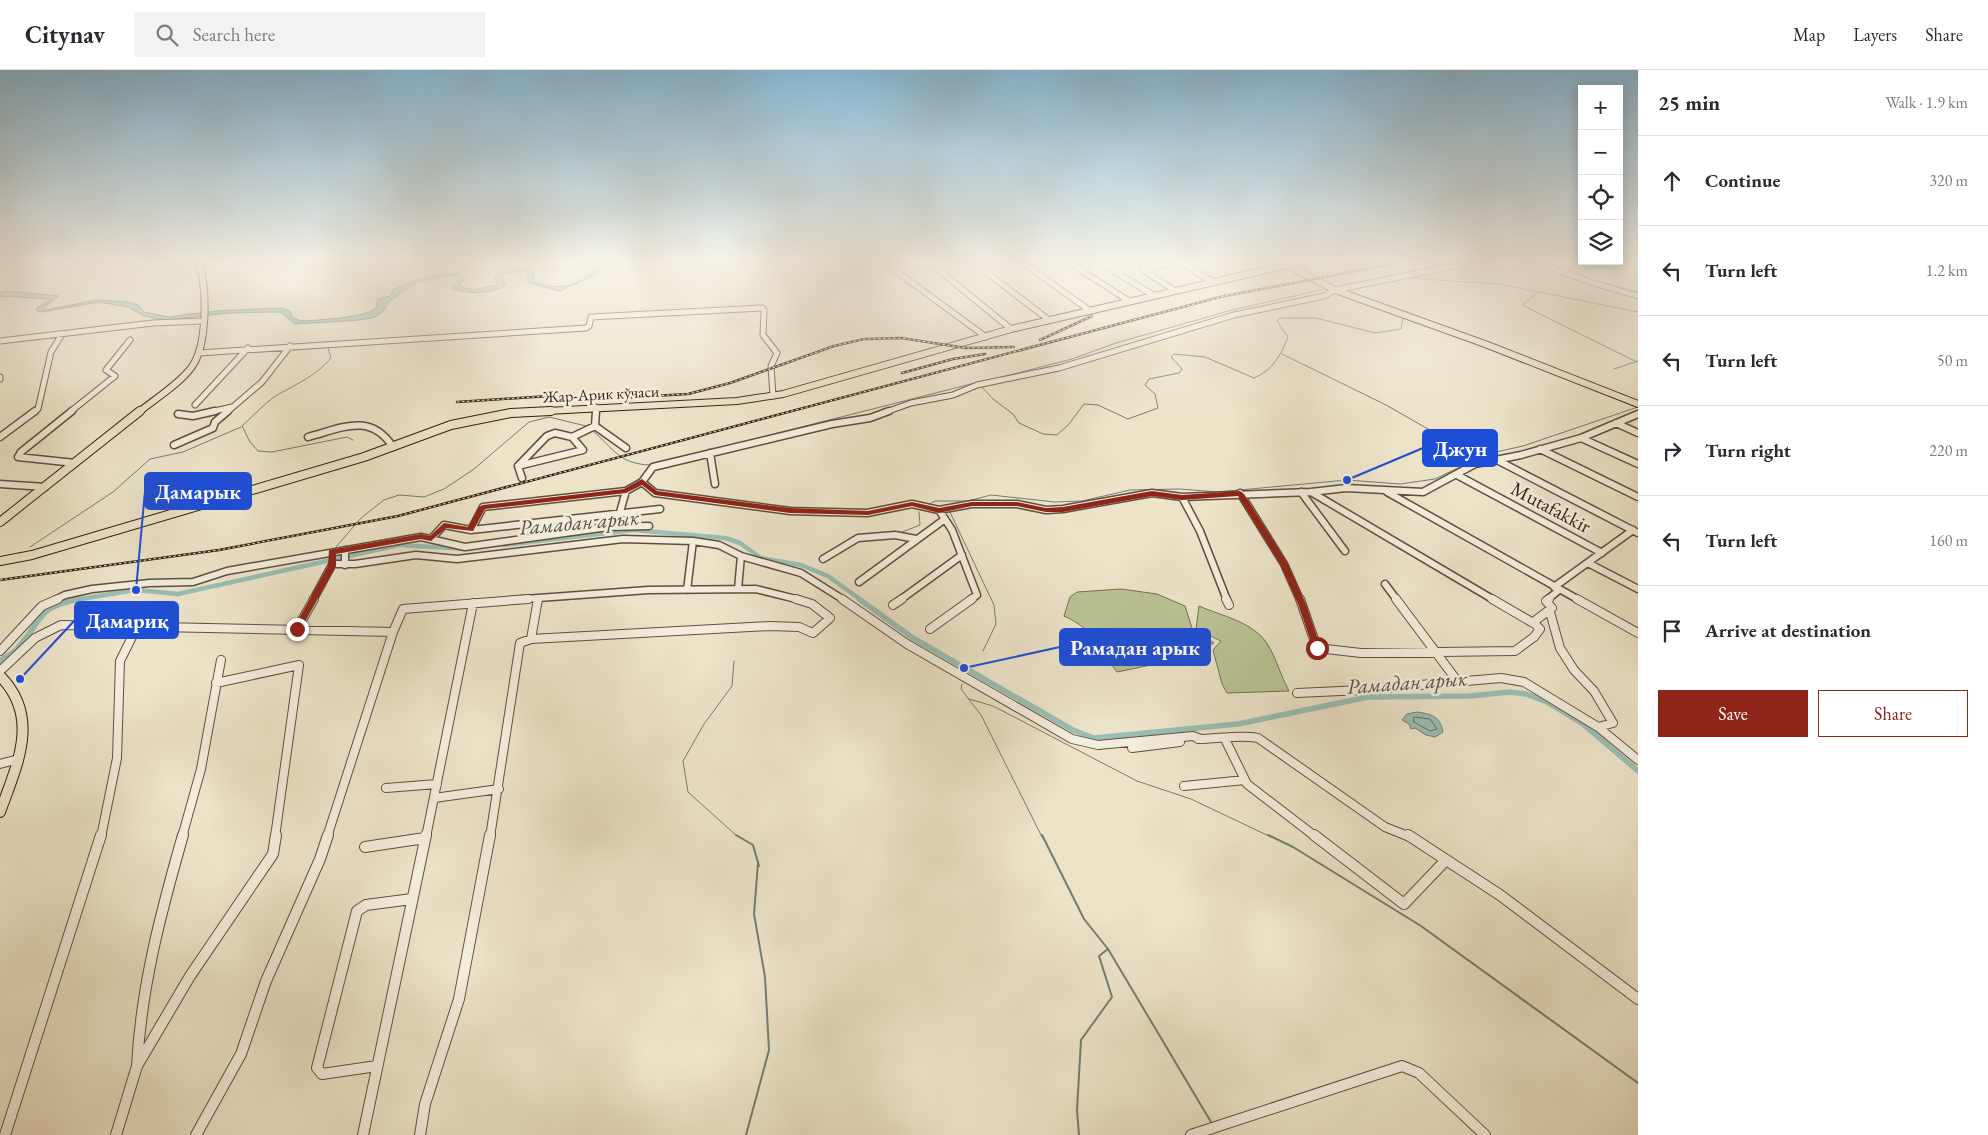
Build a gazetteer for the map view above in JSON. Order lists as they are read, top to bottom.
{
  "streets": {
    "main road": ["Жар-Арик кўчаси"],
    "street": ["Mutafakkir"]
  },
  "water": ["Рамадан арык"],
  "places": [
    "Джун",
    "Дамарык",
    "Рамадан арык",
    "Дамариқ"
  ],
  "page": {
    "header": "Citynav",
    "search": "Search here",
    "nav": ["Map", "Layers", "Share"],
    "heading": ["25 min", "Walk · 1.9 km"],
    "map_buttons": ["+", "−"],
    "list": [
      ["Continue", "320 m"],
      ["Turn left", "1.2 km"],
      ["Turn left", "50 m"],
      ["Turn right", "220 m"],
      ["Turn left", "160 m"],
      "Arrive at destination"
    ],
    "buttons": ["Save", "Share"]
  }
}
